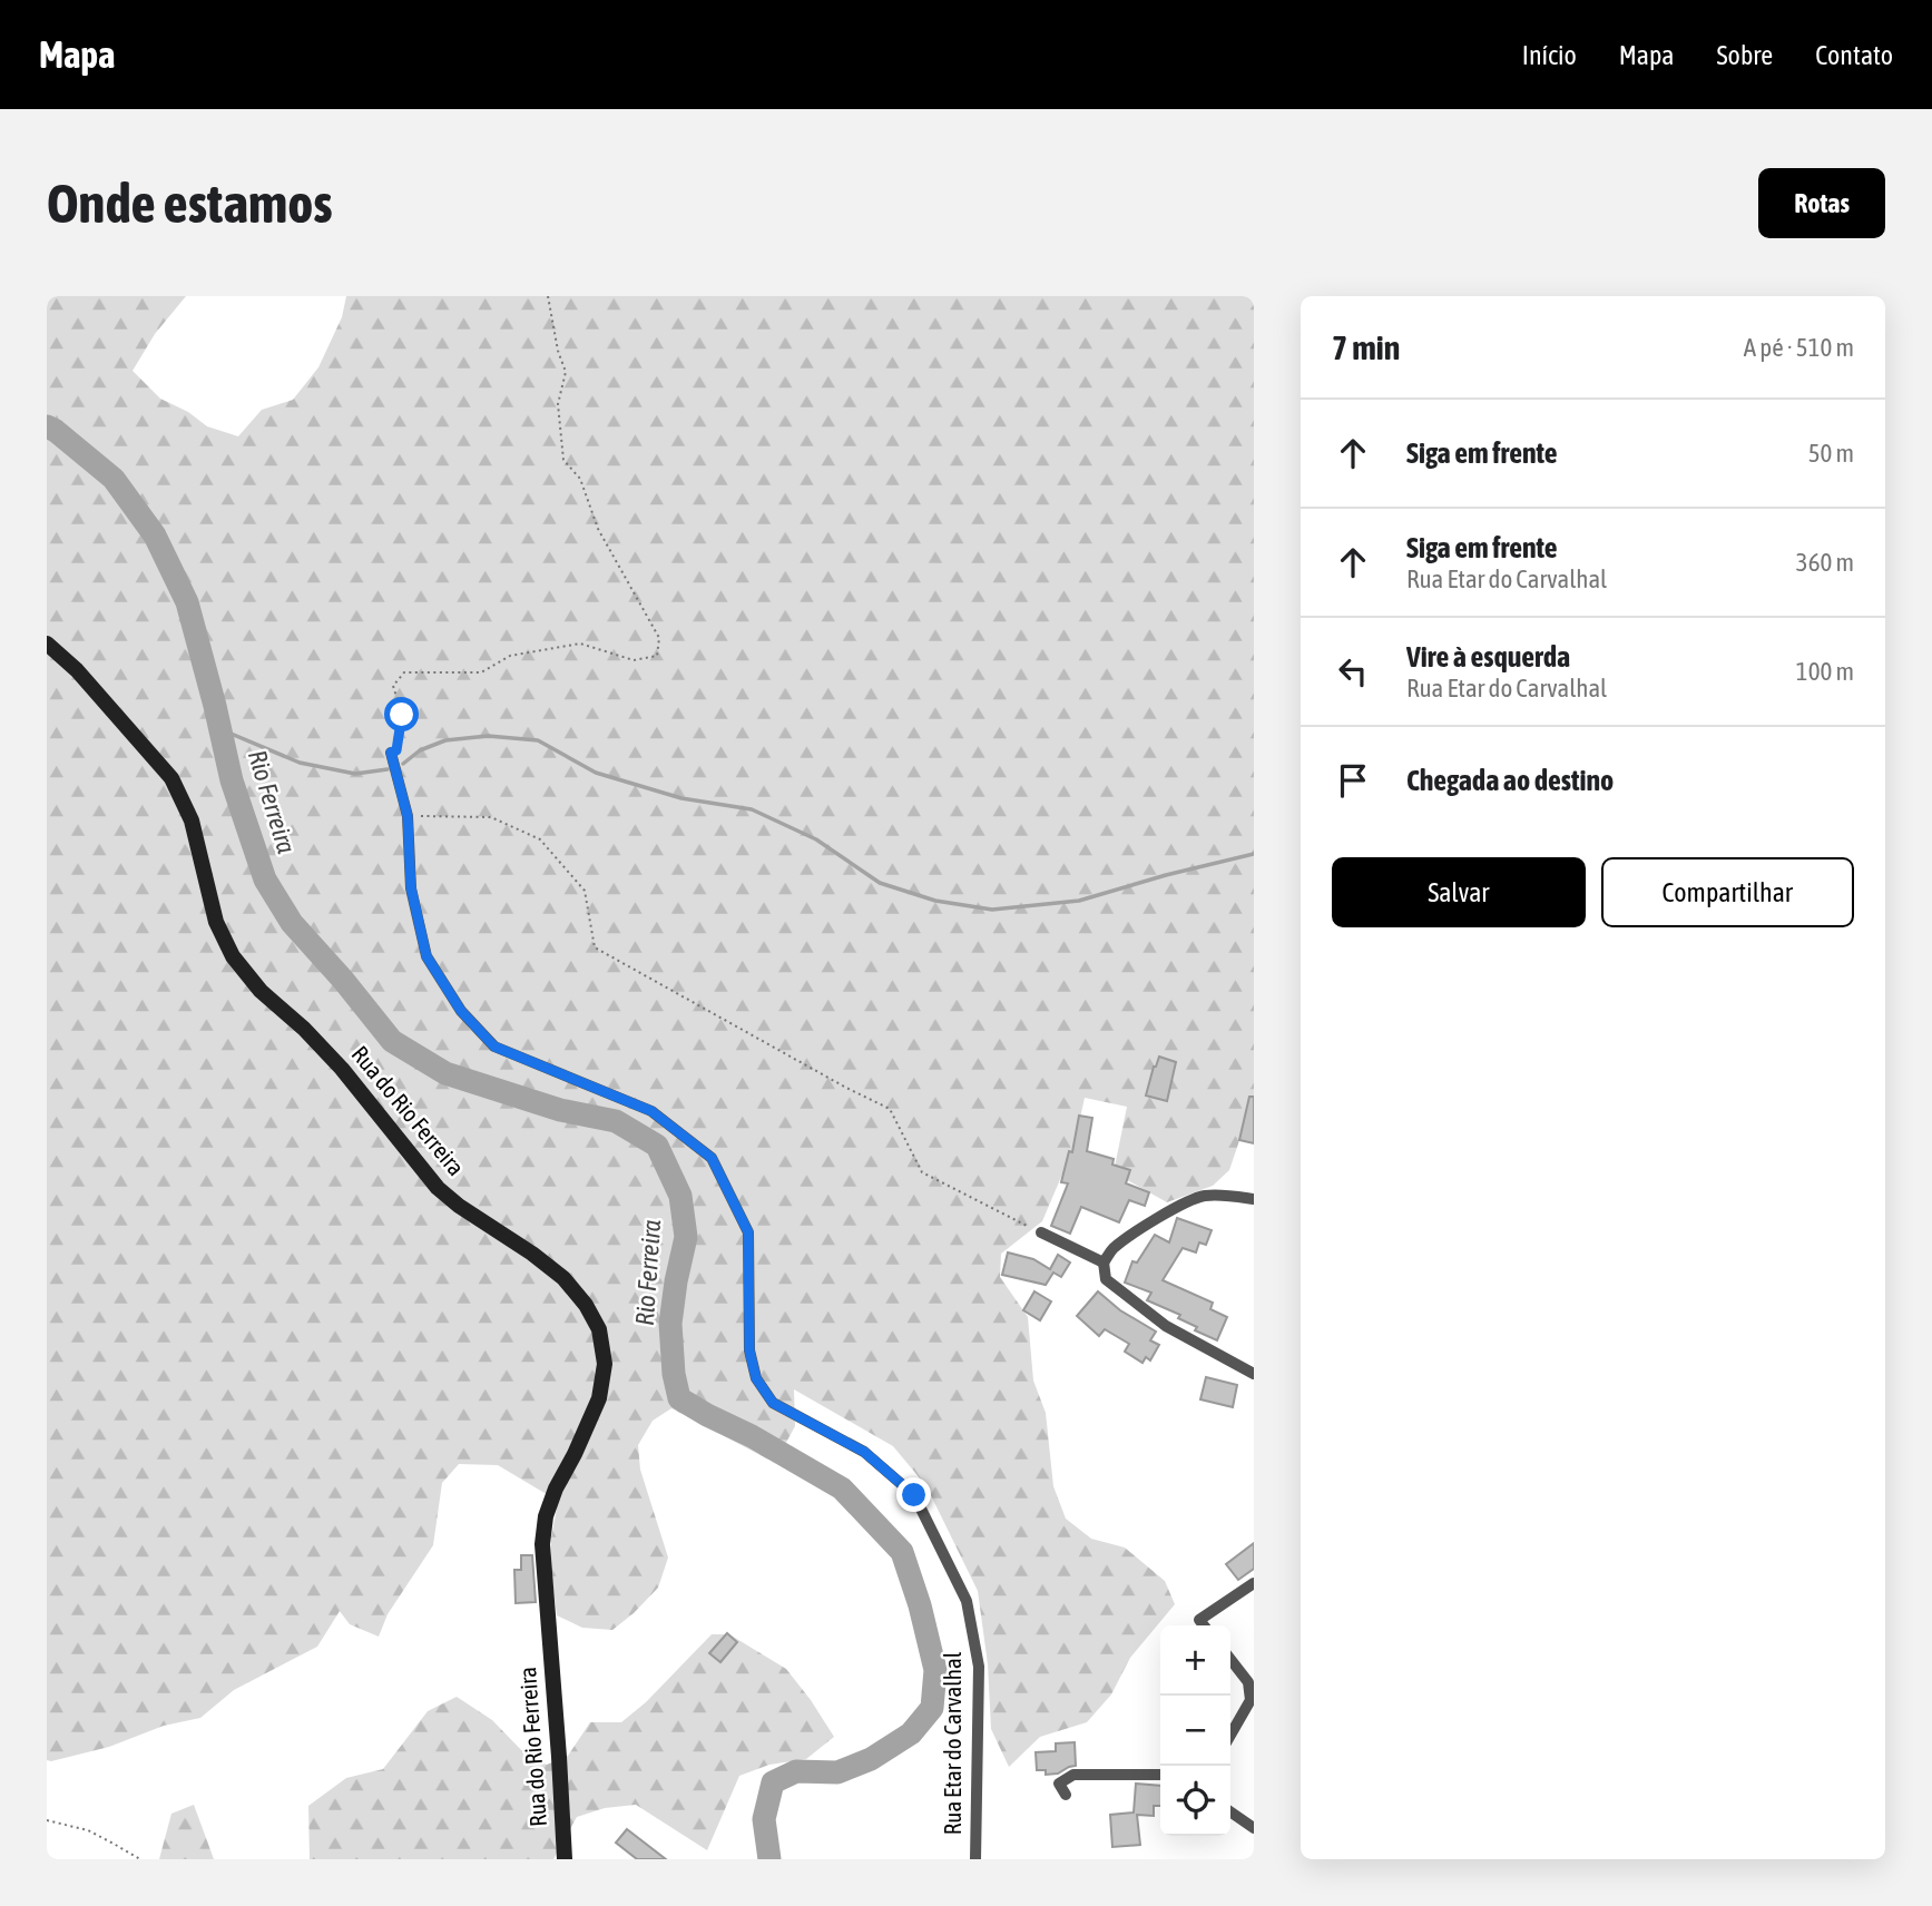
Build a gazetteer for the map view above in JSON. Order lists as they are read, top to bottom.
{
  "streets": {
    "street": ["Rua do Rio Ferreira", "Rua Etar do Carvalhal"]
  },
  "water": ["Rio Ferreira"],
  "page": {
    "header": "Mapa",
    "nav": [
      "Início",
      "Mapa",
      "Sobre",
      "Contato"
    ],
    "buttons": [
      "Rotas",
      ["Salvar", "Compartilhar"]
    ],
    "title": "Onde estamos",
    "heading": ["7 min", "A pé · 510 m"],
    "list": [
      ["Siga em frente", "50 m"],
      ["Siga em frente", "Rua Etar do Carvalhal", "360 m"],
      ["Vire à esquerda", "Rua Etar do Carvalhal", "100 m"],
      "Chegada ao destino"
    ],
    "map_buttons": ["+", "−"]
  }
}
